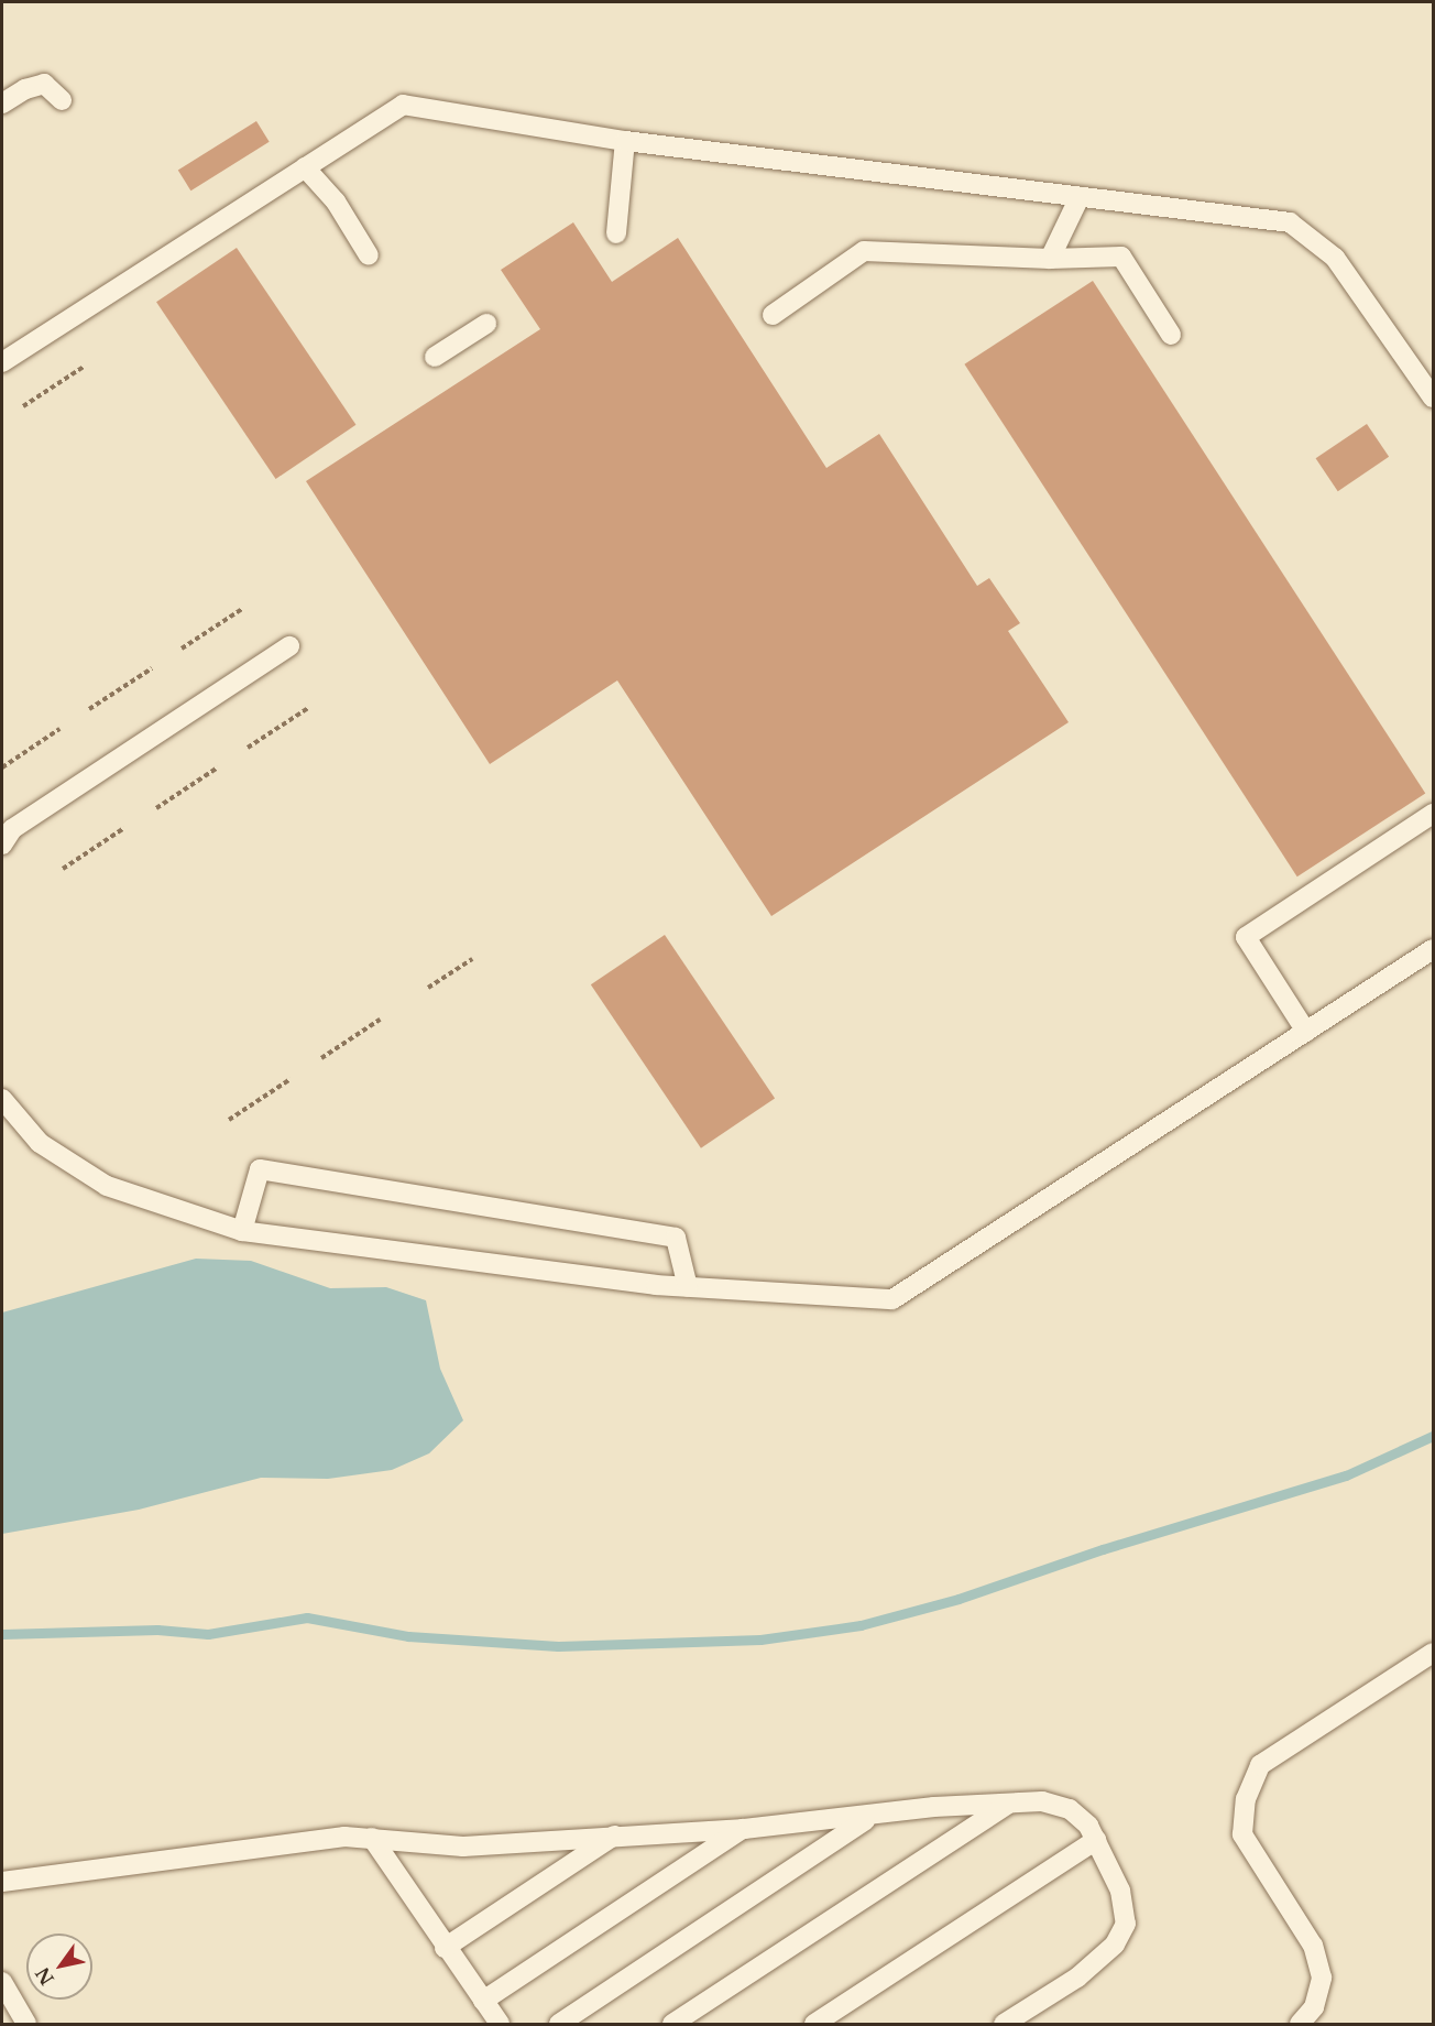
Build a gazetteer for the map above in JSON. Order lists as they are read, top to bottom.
{
  "north": "bottom left"
}
